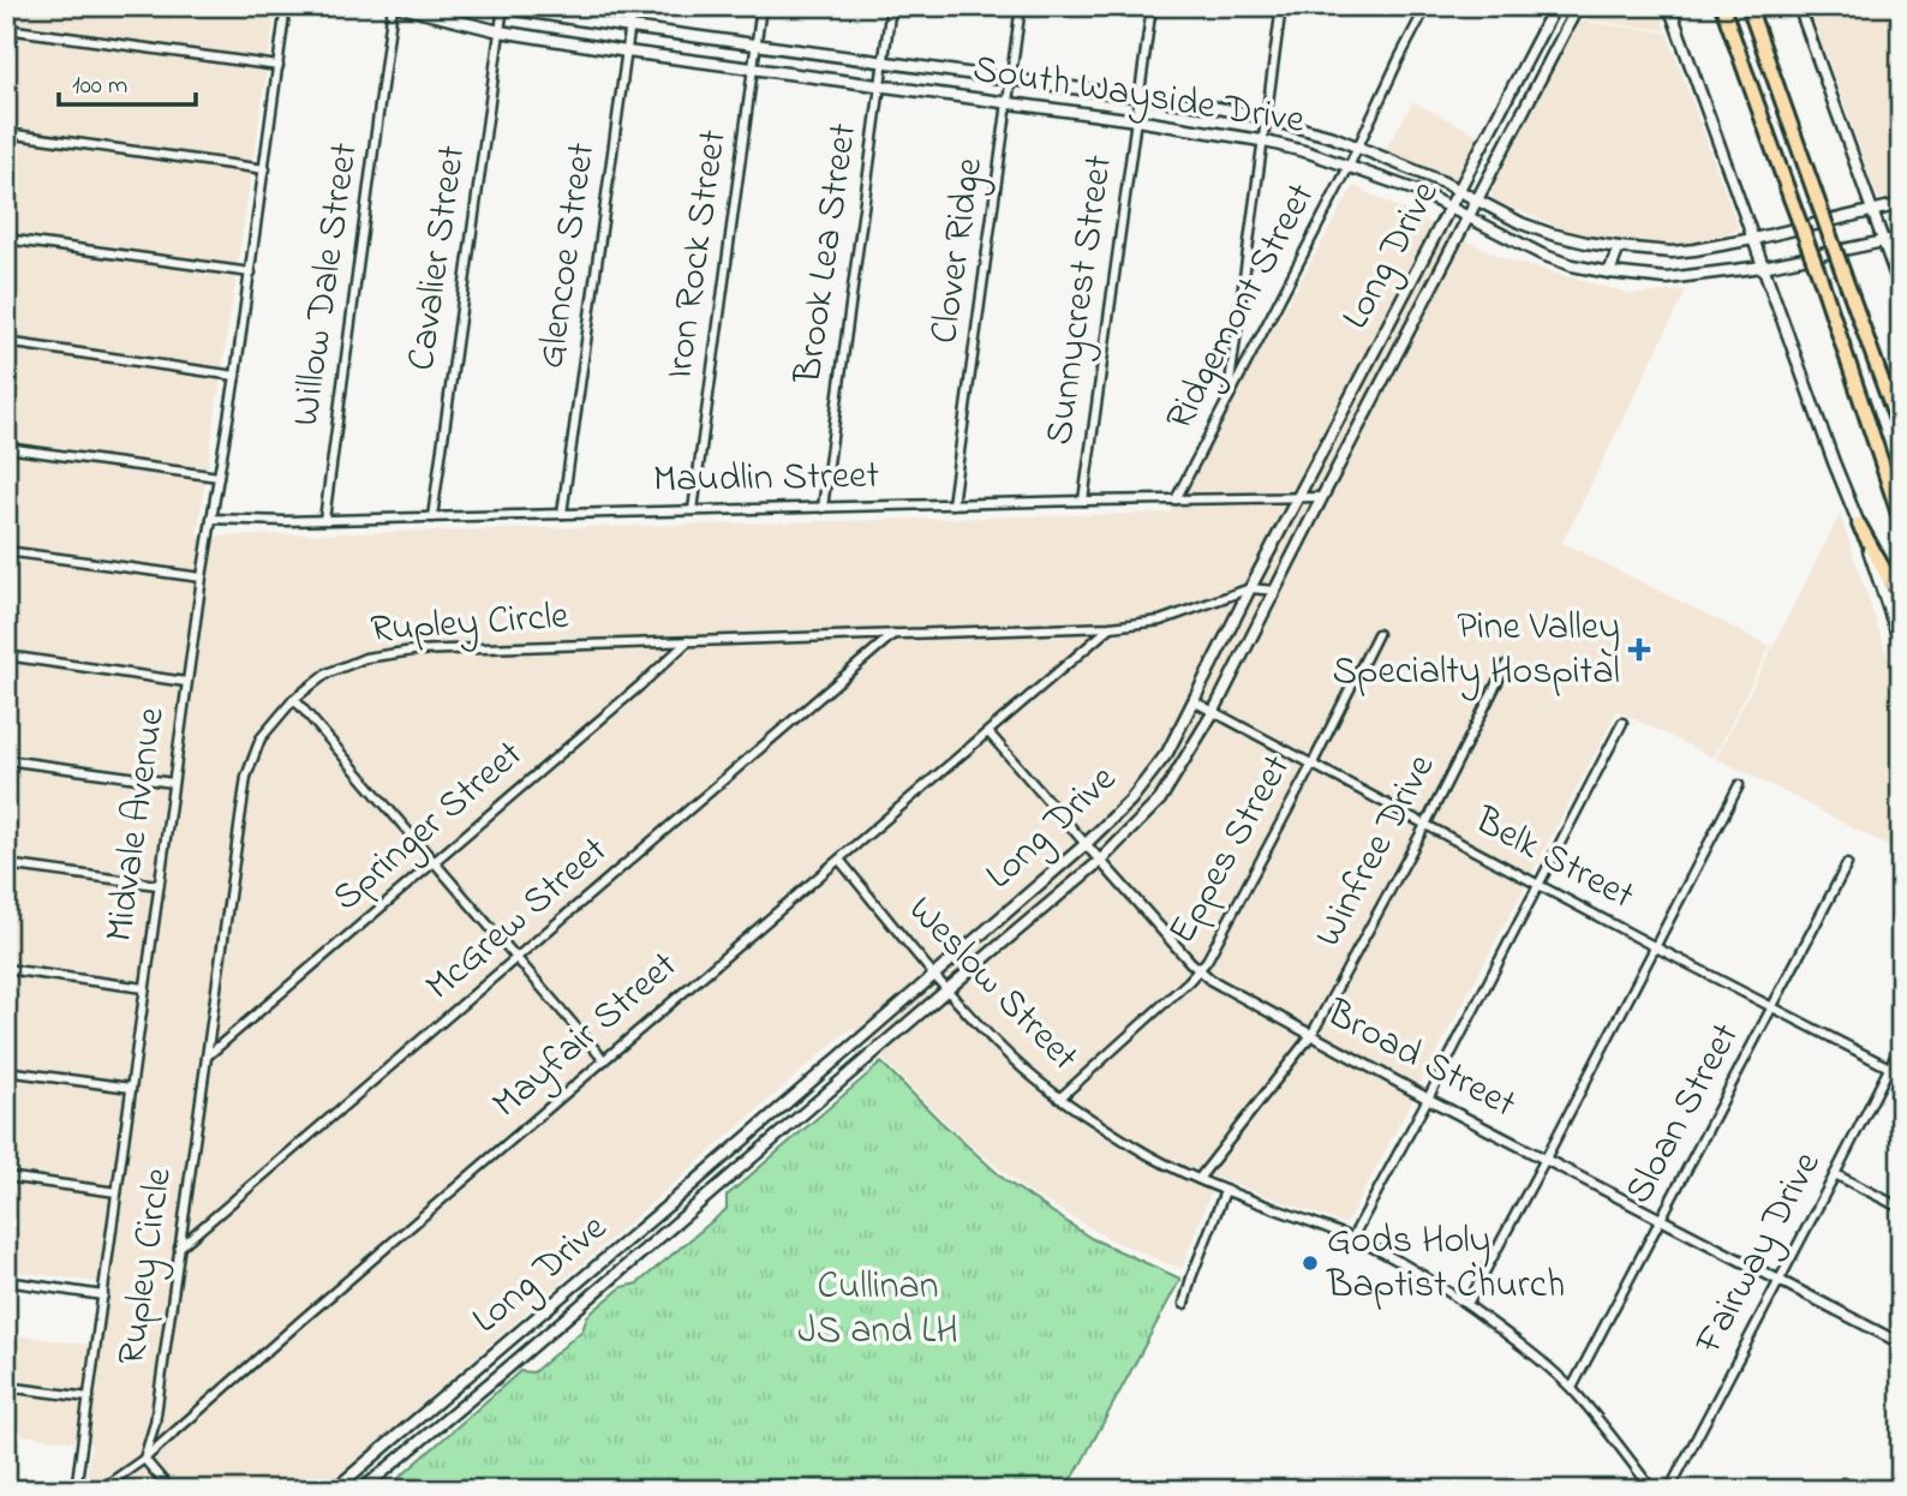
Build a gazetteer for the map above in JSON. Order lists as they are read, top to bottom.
{
  "streets": {
    "main road": ["South Wayside Drive", "Long Drive"],
    "street": [
      "Clover Ridge",
      "Brook Lea Street",
      "Iron Rock Street",
      "Glencoe Street",
      "Cavalier Street",
      "Willow Dale Street",
      "Sunnycrest Street",
      "Ridgemont Street",
      "Maudlin Street",
      "Rupley Circle",
      "Midvale Avenue",
      "Springer Street",
      "Eppes Street",
      "Winfree Drive",
      "Belk Street",
      "McGrew Street",
      "Weslow Street",
      "Mayfair Street",
      "Broad Street",
      "Sloan Street",
      "Fairway Drive"
    ]
  },
  "crossings": [
    ["South Wayside Drive", "Clover Ridge"],
    ["South Wayside Drive", "Brook Lea Street"],
    ["South Wayside Drive", "Iron Rock Street"],
    ["South Wayside Drive", "Glencoe Street"],
    ["South Wayside Drive", "Long Drive"],
    ["South Wayside Drive", "Cavalier Street"],
    ["South Wayside Drive", "Willow Dale Street"],
    ["South Wayside Drive", "Sunnycrest Street"],
    ["South Wayside Drive", "Ridgemont Street"],
    ["Clover Ridge", "Maudlin Street"],
    ["Brook Lea Street", "Maudlin Street"],
    ["Iron Rock Street", "Maudlin Street"],
    ["Glencoe Street", "Maudlin Street"],
    ["Long Drive", "Maudlin Street"],
    ["Long Drive", "Rupley Circle"],
    ["Long Drive", "Belk Street"],
    ["Long Drive", "Weslow Street"],
    ["Long Drive", "Broad Street"],
    ["Cavalier Street", "Maudlin Street"],
    ["Willow Dale Street", "Maudlin Street"],
    ["Sunnycrest Street", "Maudlin Street"],
    ["Ridgemont Street", "Maudlin Street"],
    ["Maudlin Street", "Midvale Avenue"],
    ["Rupley Circle", "Springer Street"],
    ["Rupley Circle", "McGrew Street"],
    ["Rupley Circle", "Mayfair Street"],
    ["Eppes Street", "Belk Street"],
    ["Eppes Street", "Weslow Street"],
    ["Eppes Street", "Broad Street"],
    ["Winfree Drive", "Belk Street"],
    ["Winfree Drive", "Weslow Street"],
    ["Winfree Drive", "Broad Street"],
    ["Belk Street", "Sloan Street"],
    ["Belk Street", "Fairway Drive"],
    ["Weslow Street", "Mayfair Street"],
    ["Weslow Street", "Sloan Street"],
    ["Mayfair Street", "Broad Street"],
    ["Broad Street", "Sloan Street"],
    ["Broad Street", "Fairway Drive"]
  ],
  "parks": ["Cullinan JS and LH"],
  "places": {
    "health": ["Pine Valley Specialty Hospital"],
    "other": ["Gods Holy Baptist Church"]
  },
  "scale_bar": "100 m"
}
